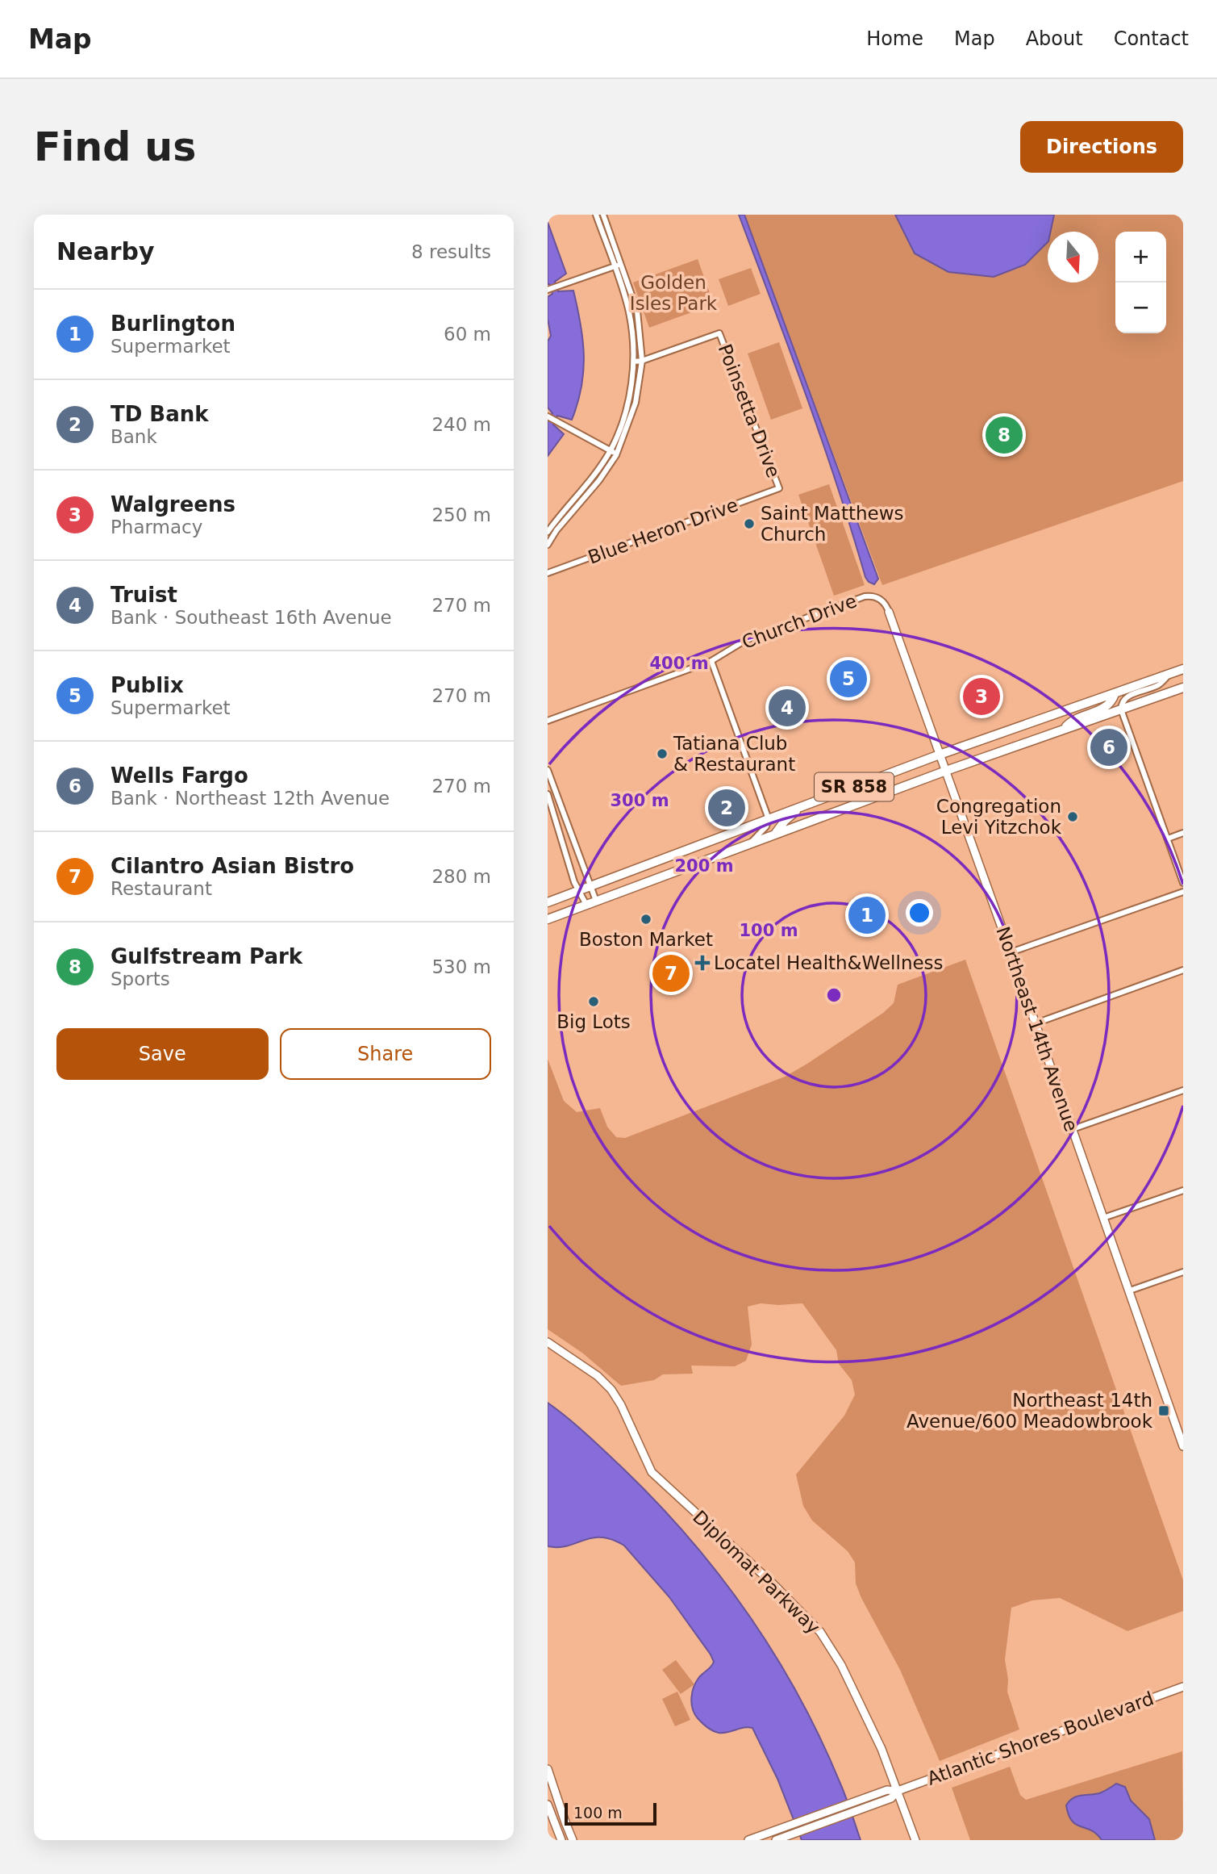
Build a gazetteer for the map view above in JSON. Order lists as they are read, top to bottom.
{
  "streets": {
    "main road": ["SR 858"],
    "street": [
      "Poinsetta Drive",
      "Blue Heron Drive",
      "Church Drive",
      "Northeast 14th Avenue",
      "Diplomat Parkway",
      "Atlantic Shores Boulevard"
    ]
  },
  "crossings": [
    ["Poinsetta Drive", "Blue Heron Drive"],
    ["Church Drive", "Northeast 14th Avenue"],
    ["SR 858", "Northeast 14th Avenue"],
    ["Diplomat Parkway", "Atlantic Shores Boulevard"]
  ],
  "parks": ["Golden Isles Park"],
  "places": {
    "other": [
      "Saint Matthews Church",
      "Tatiana Club & Restaurant",
      "Congregation Levi Yitzchok",
      "Boston Market",
      "Big Lots"
    ],
    "health": ["Locatel Health&Wellness"],
    "transit": ["Northeast 14th Avenue/600 Meadowbrook"]
  },
  "scale_bar": "100 m",
  "north": "bottom",
  "page": {
    "header": "Map",
    "nav": [
      "Home",
      "Map",
      "About",
      "Contact"
    ],
    "buttons": [
      "Directions",
      ["Save", "Share"]
    ],
    "title": "Find us",
    "heading": ["Nearby", "8 results"],
    "map_buttons": ["+", "−"],
    "list": [
      {
        "mark": "1",
        "name": "Burlington",
        "note": "Supermarket",
        "value": "60 m"
      },
      {
        "mark": "2",
        "name": "TD Bank",
        "note": "Bank",
        "value": "240 m"
      },
      {
        "mark": "3",
        "name": "Walgreens",
        "note": "Pharmacy",
        "value": "250 m"
      },
      {
        "mark": "4",
        "name": "Truist",
        "note": "Bank · Southeast 16th Avenue",
        "value": "270 m"
      },
      {
        "mark": "5",
        "name": "Publix",
        "note": "Supermarket",
        "value": "270 m"
      },
      {
        "mark": "6",
        "name": "Wells Fargo",
        "note": "Bank · Northeast 12th Avenue",
        "value": "270 m"
      },
      {
        "mark": "7",
        "name": "Cilantro Asian Bistro",
        "note": "Restaurant",
        "value": "280 m"
      },
      {
        "mark": "8",
        "name": "Gulfstream Park",
        "note": "Sports",
        "value": "530 m"
      }
    ],
    "pins": [
      "8",
      "5",
      "3",
      "4",
      "6",
      "2",
      "1",
      "7"
    ],
    "scale": "100 m"
  },
  "rings": [
    "400 m",
    "300 m",
    "200 m",
    "100 m"
  ]
}
